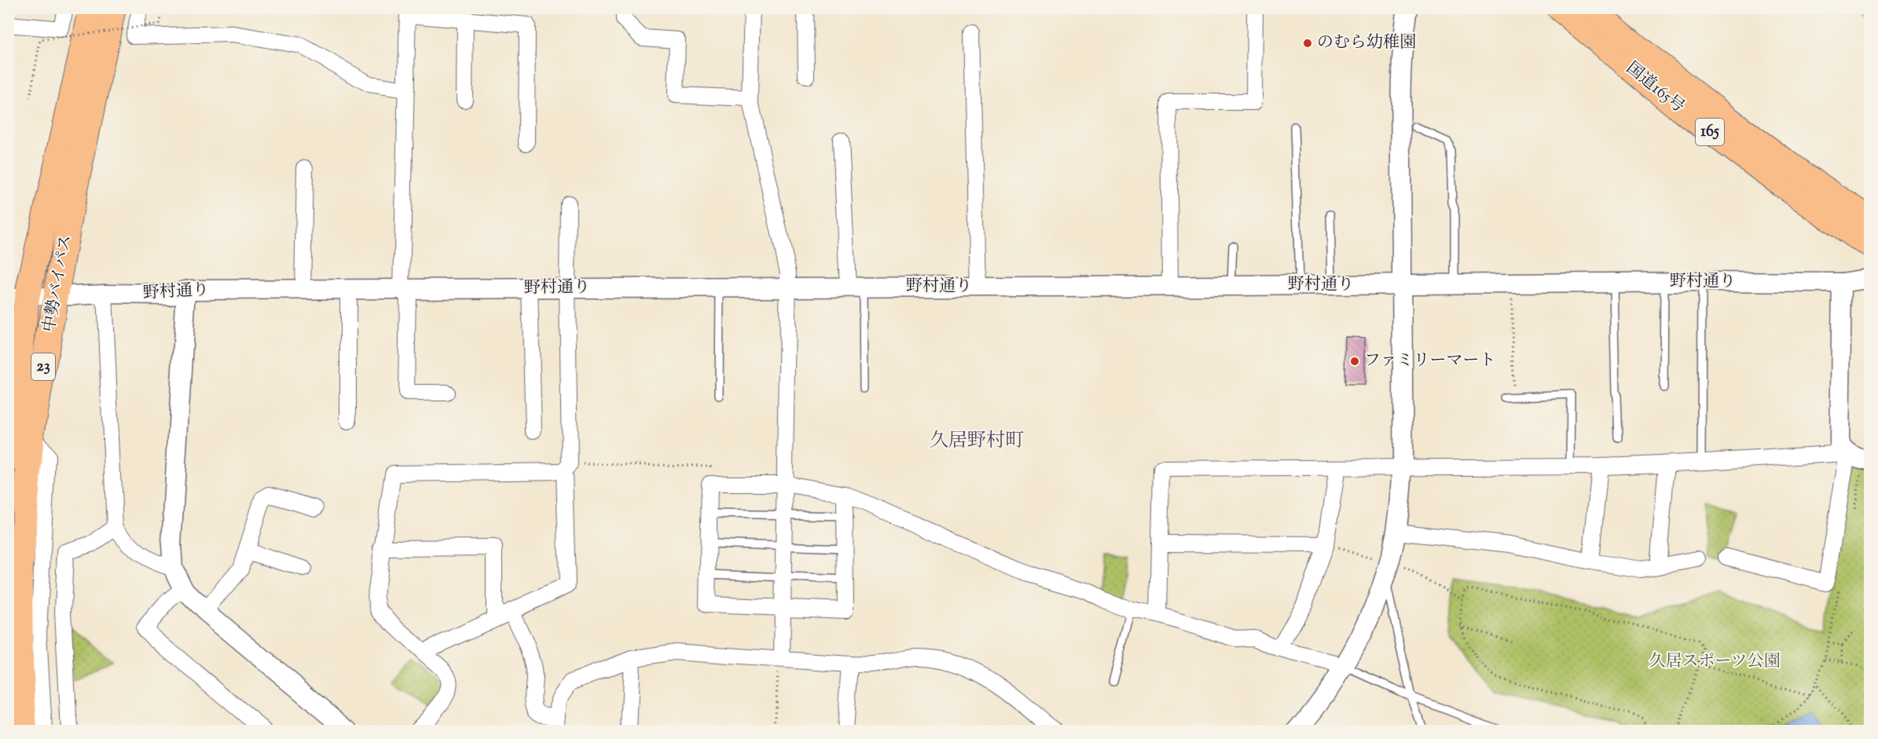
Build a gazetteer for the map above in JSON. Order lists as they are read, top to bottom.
{
  "streets": {
    "highway": [
      "国道165号",
      "165",
      "中勢バイパス",
      "23"
    ],
    "street": ["野村通り"]
  },
  "crossings": [
    ["野村通り", "中勢バイパス"]
  ],
  "districts": ["久居野村町"],
  "parks": ["久居スポーツ公園"],
  "places": ["のむら幼稚園", "ファミリーマート"]
}
